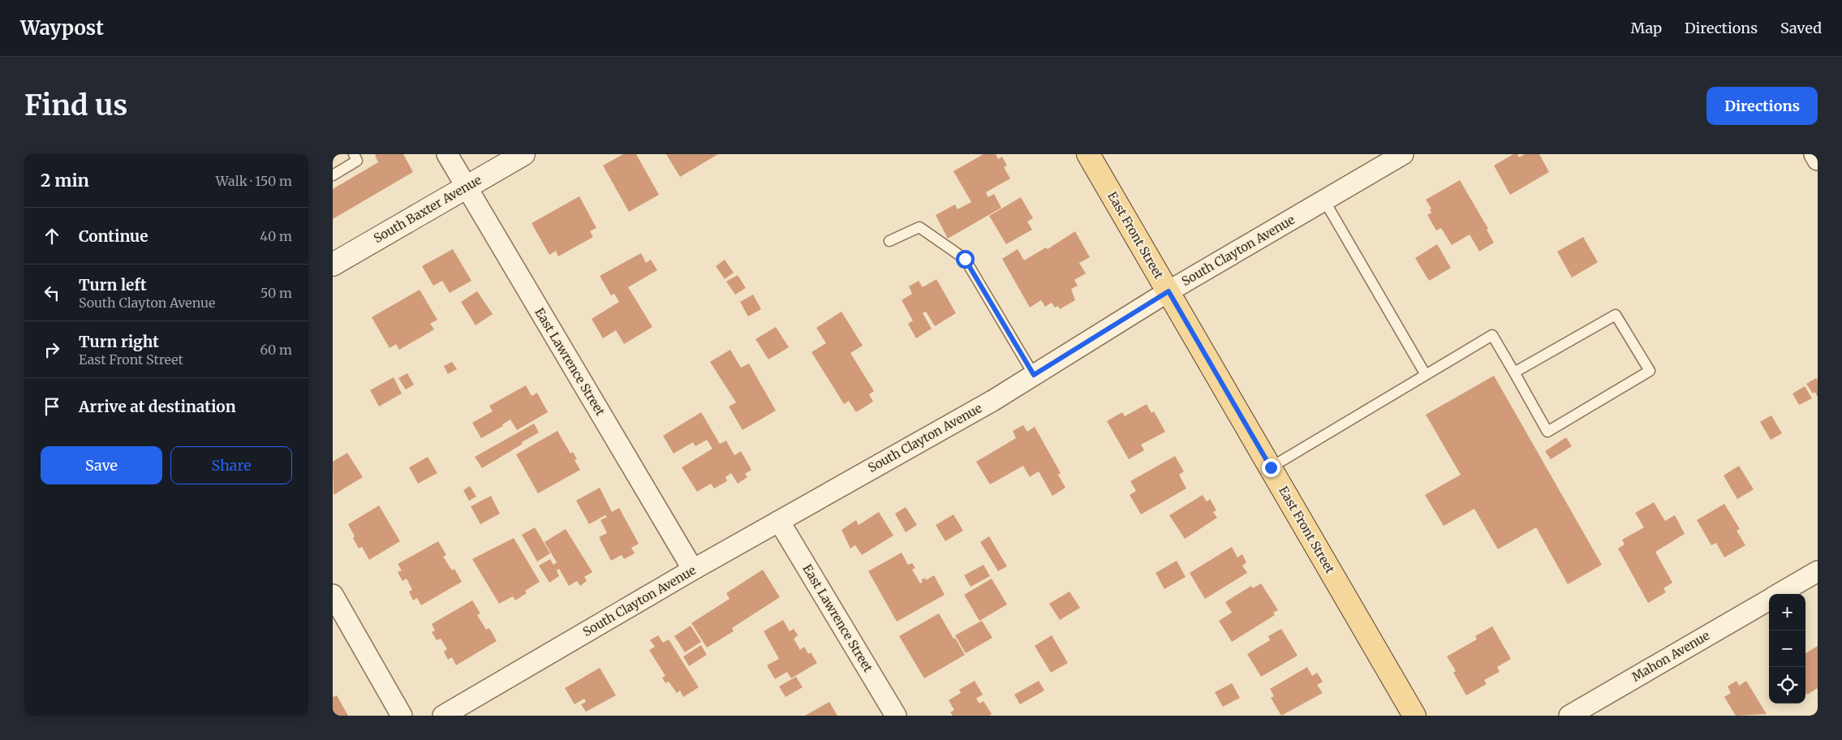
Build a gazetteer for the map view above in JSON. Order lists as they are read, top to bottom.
{
  "streets": {
    "main road": ["East Front Street"],
    "street": [
      "South Baxter Avenue",
      "South Clayton Avenue",
      "East Lawrence Street",
      "Mahon Avenue"
    ]
  },
  "crossings": [
    ["South Baxter Avenue", "East Lawrence Street"],
    ["East Front Street", "South Clayton Avenue"],
    ["South Clayton Avenue", "East Lawrence Street"]
  ],
  "page": {
    "header": "Waypost",
    "nav": ["Map", "Directions", "Saved"],
    "buttons": [
      "Directions",
      ["Save", "Share"]
    ],
    "title": "Find us",
    "heading": ["2 min", "Walk · 150 m"],
    "list": [
      ["Continue", "40 m"],
      ["Turn left", "South Clayton Avenue", "50 m"],
      ["Turn right", "East Front Street", "60 m"],
      "Arrive at destination"
    ],
    "map_buttons": ["+", "−"]
  }
}
